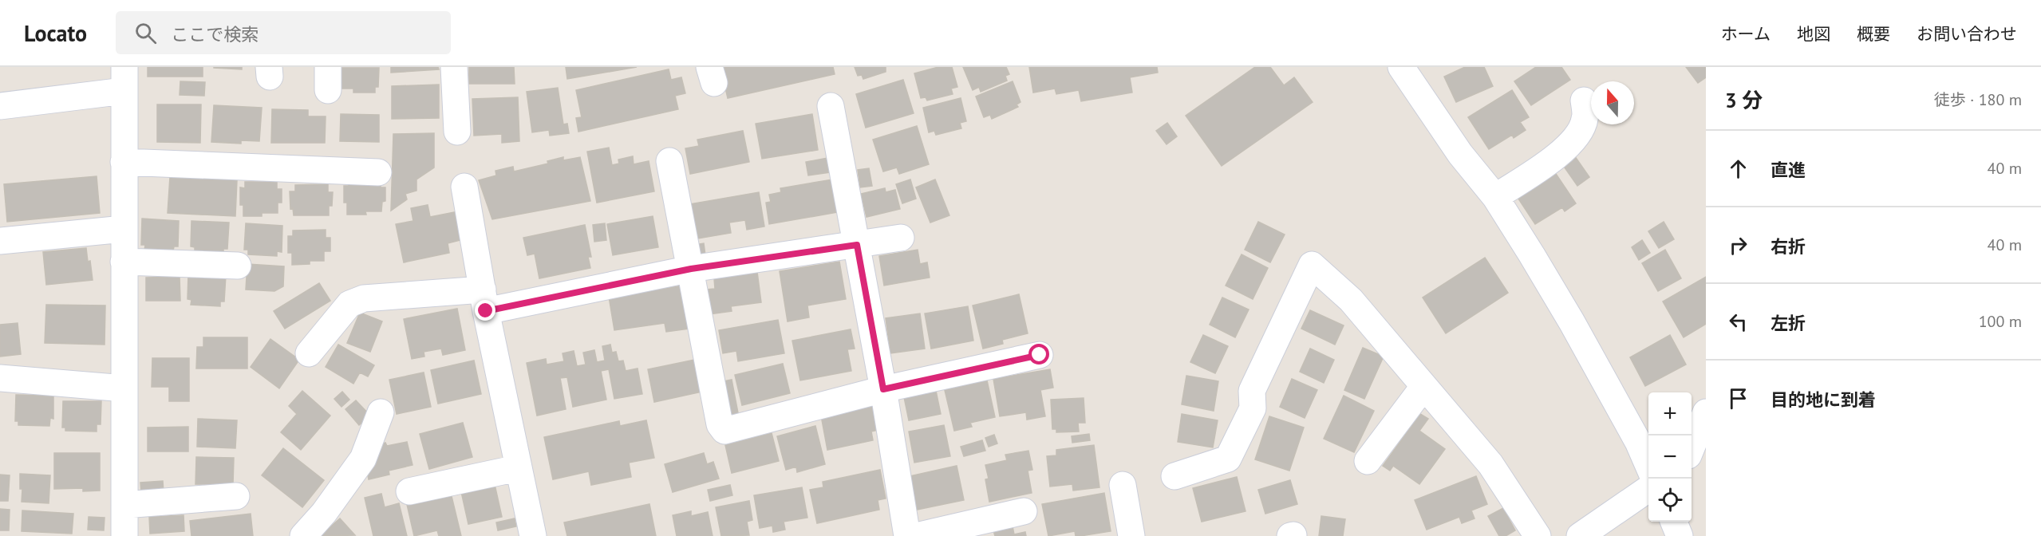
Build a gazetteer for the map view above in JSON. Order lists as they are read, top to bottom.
{
  "north": "top",
  "page": {
    "header": "Locato",
    "search": "ここで検索",
    "nav": [
      "ホーム",
      "地図",
      "概要",
      "お問い合わせ"
    ],
    "heading": ["3 分", "徒歩 · 180 m"],
    "list": [
      ["直進", "40 m"],
      ["右折", "40 m"],
      ["左折", "100 m"],
      "目的地に到着"
    ],
    "map_buttons": ["+", "−"]
  }
}
